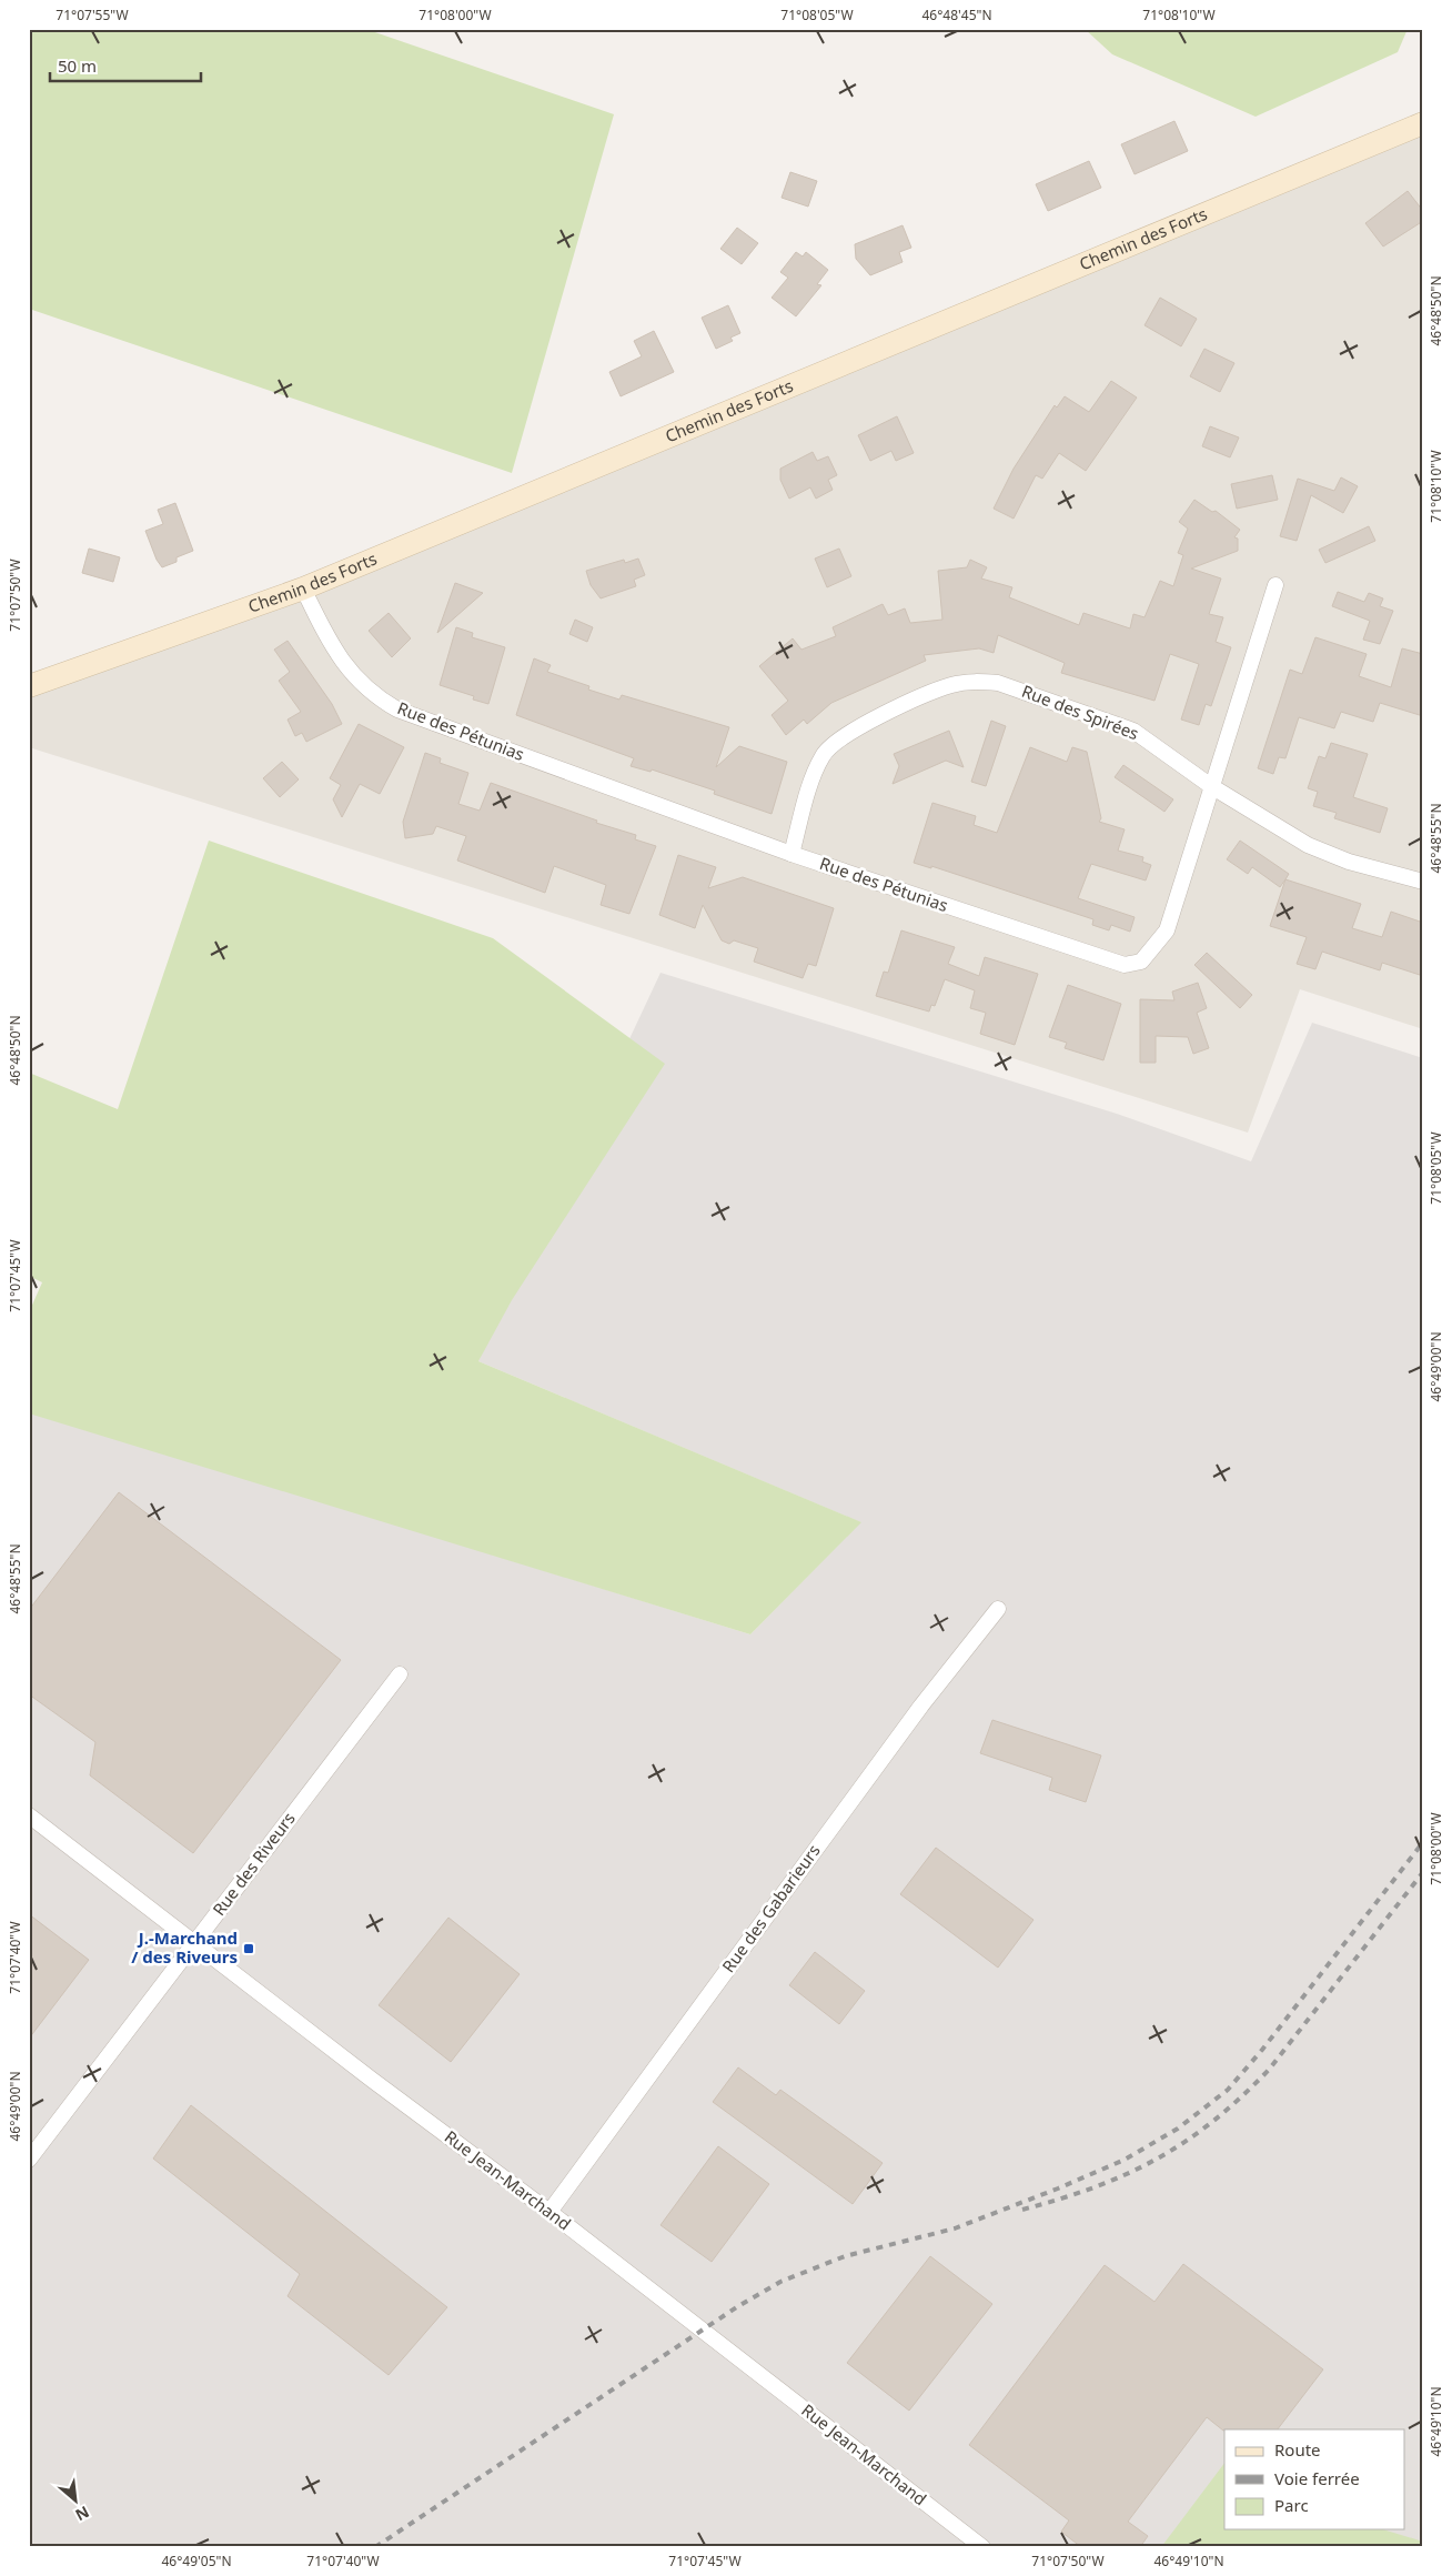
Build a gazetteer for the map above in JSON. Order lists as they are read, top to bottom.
{
  "streets": {
    "street": [
      "Chemin des Forts",
      "Rue des Spirées",
      "Rue des Pétunias",
      "Rue des Riveurs",
      "Rue des Gabarieurs",
      "Rue Jean-Marchand"
    ]
  },
  "crossings": [
    ["Chemin des Forts", "Rue des Pétunias"],
    ["Rue des Spirées", "Rue des Pétunias"],
    ["Rue des Riveurs", "Rue Jean-Marchand"],
    ["Rue des Gabarieurs", "Rue Jean-Marchand"]
  ],
  "places": {
    "transit": ["J.-Marchand / des Riveurs"]
  },
  "legend": ["Route", "Voie ferrée", "Parc"],
  "scale_bar": "50 m",
  "north": "bottom right",
  "coordinates": [
    "71°07'55\"W",
    "71°08'00\"W",
    "71°08'05\"W",
    "46°48'45\"N",
    "71°08'10\"W",
    "46°48'50\"N",
    "71°07'50\"W",
    "46°48'55\"N",
    "71°07'45\"W",
    "46°49'00\"N",
    "71°07'40\"W",
    "46°49'10\"N",
    "46°49'05\"N"
  ]
}
